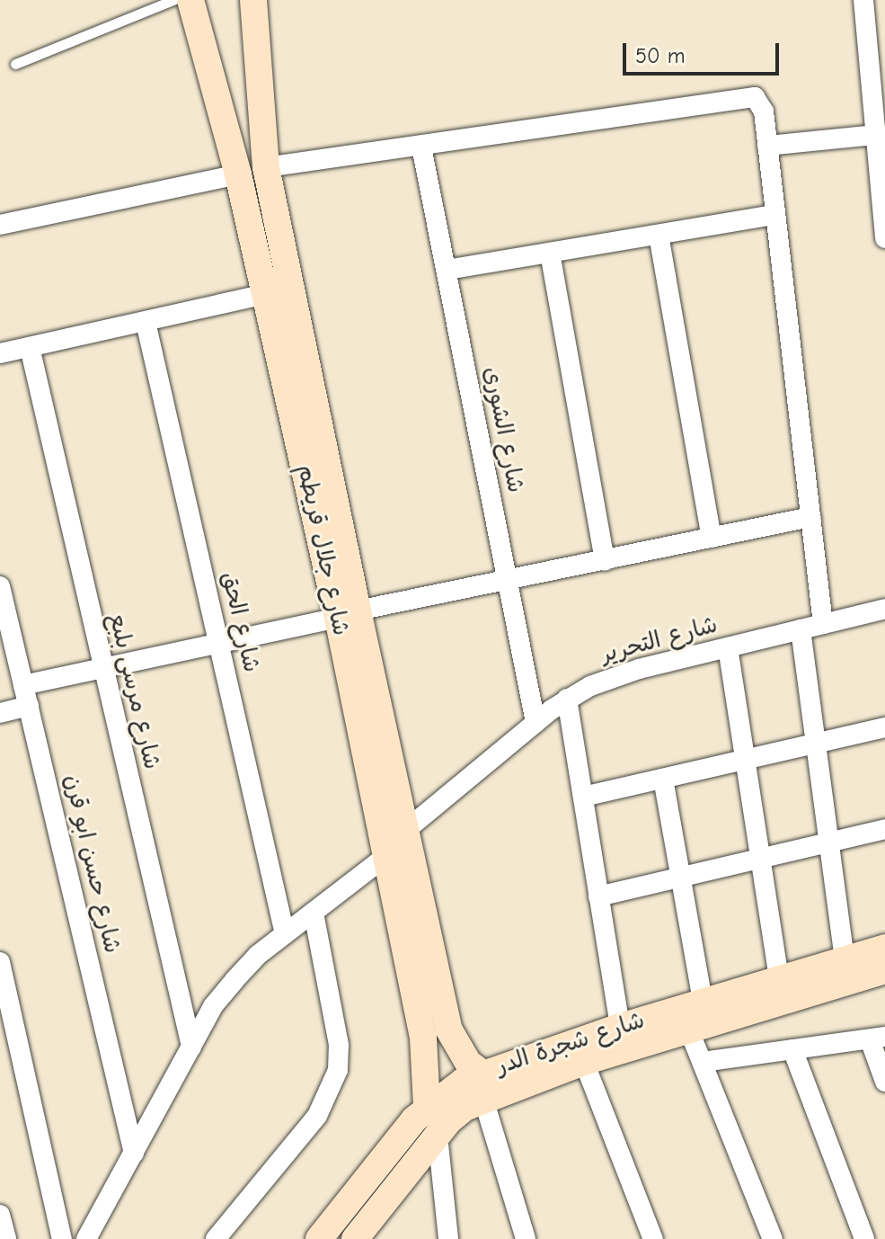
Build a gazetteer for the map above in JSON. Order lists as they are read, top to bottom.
{
  "streets": {
    "main road": ["شارع جلال قريطم", "شارع شجرة الدر"],
    "street": [
      "شارع الشورى",
      "شارع الحق",
      "شارع التحرير",
      "شارع مرسى بلبع",
      "شارع حسن ابو قرن"
    ]
  },
  "crossings": [
    ["شارع الشورى", "شارع التحرير"],
    ["شارع جلال قريطم", "شارع التحرير"],
    ["شارع جلال قريطم", "شارع شجرة الدر"]
  ],
  "scale_bar": "50 m"
}
